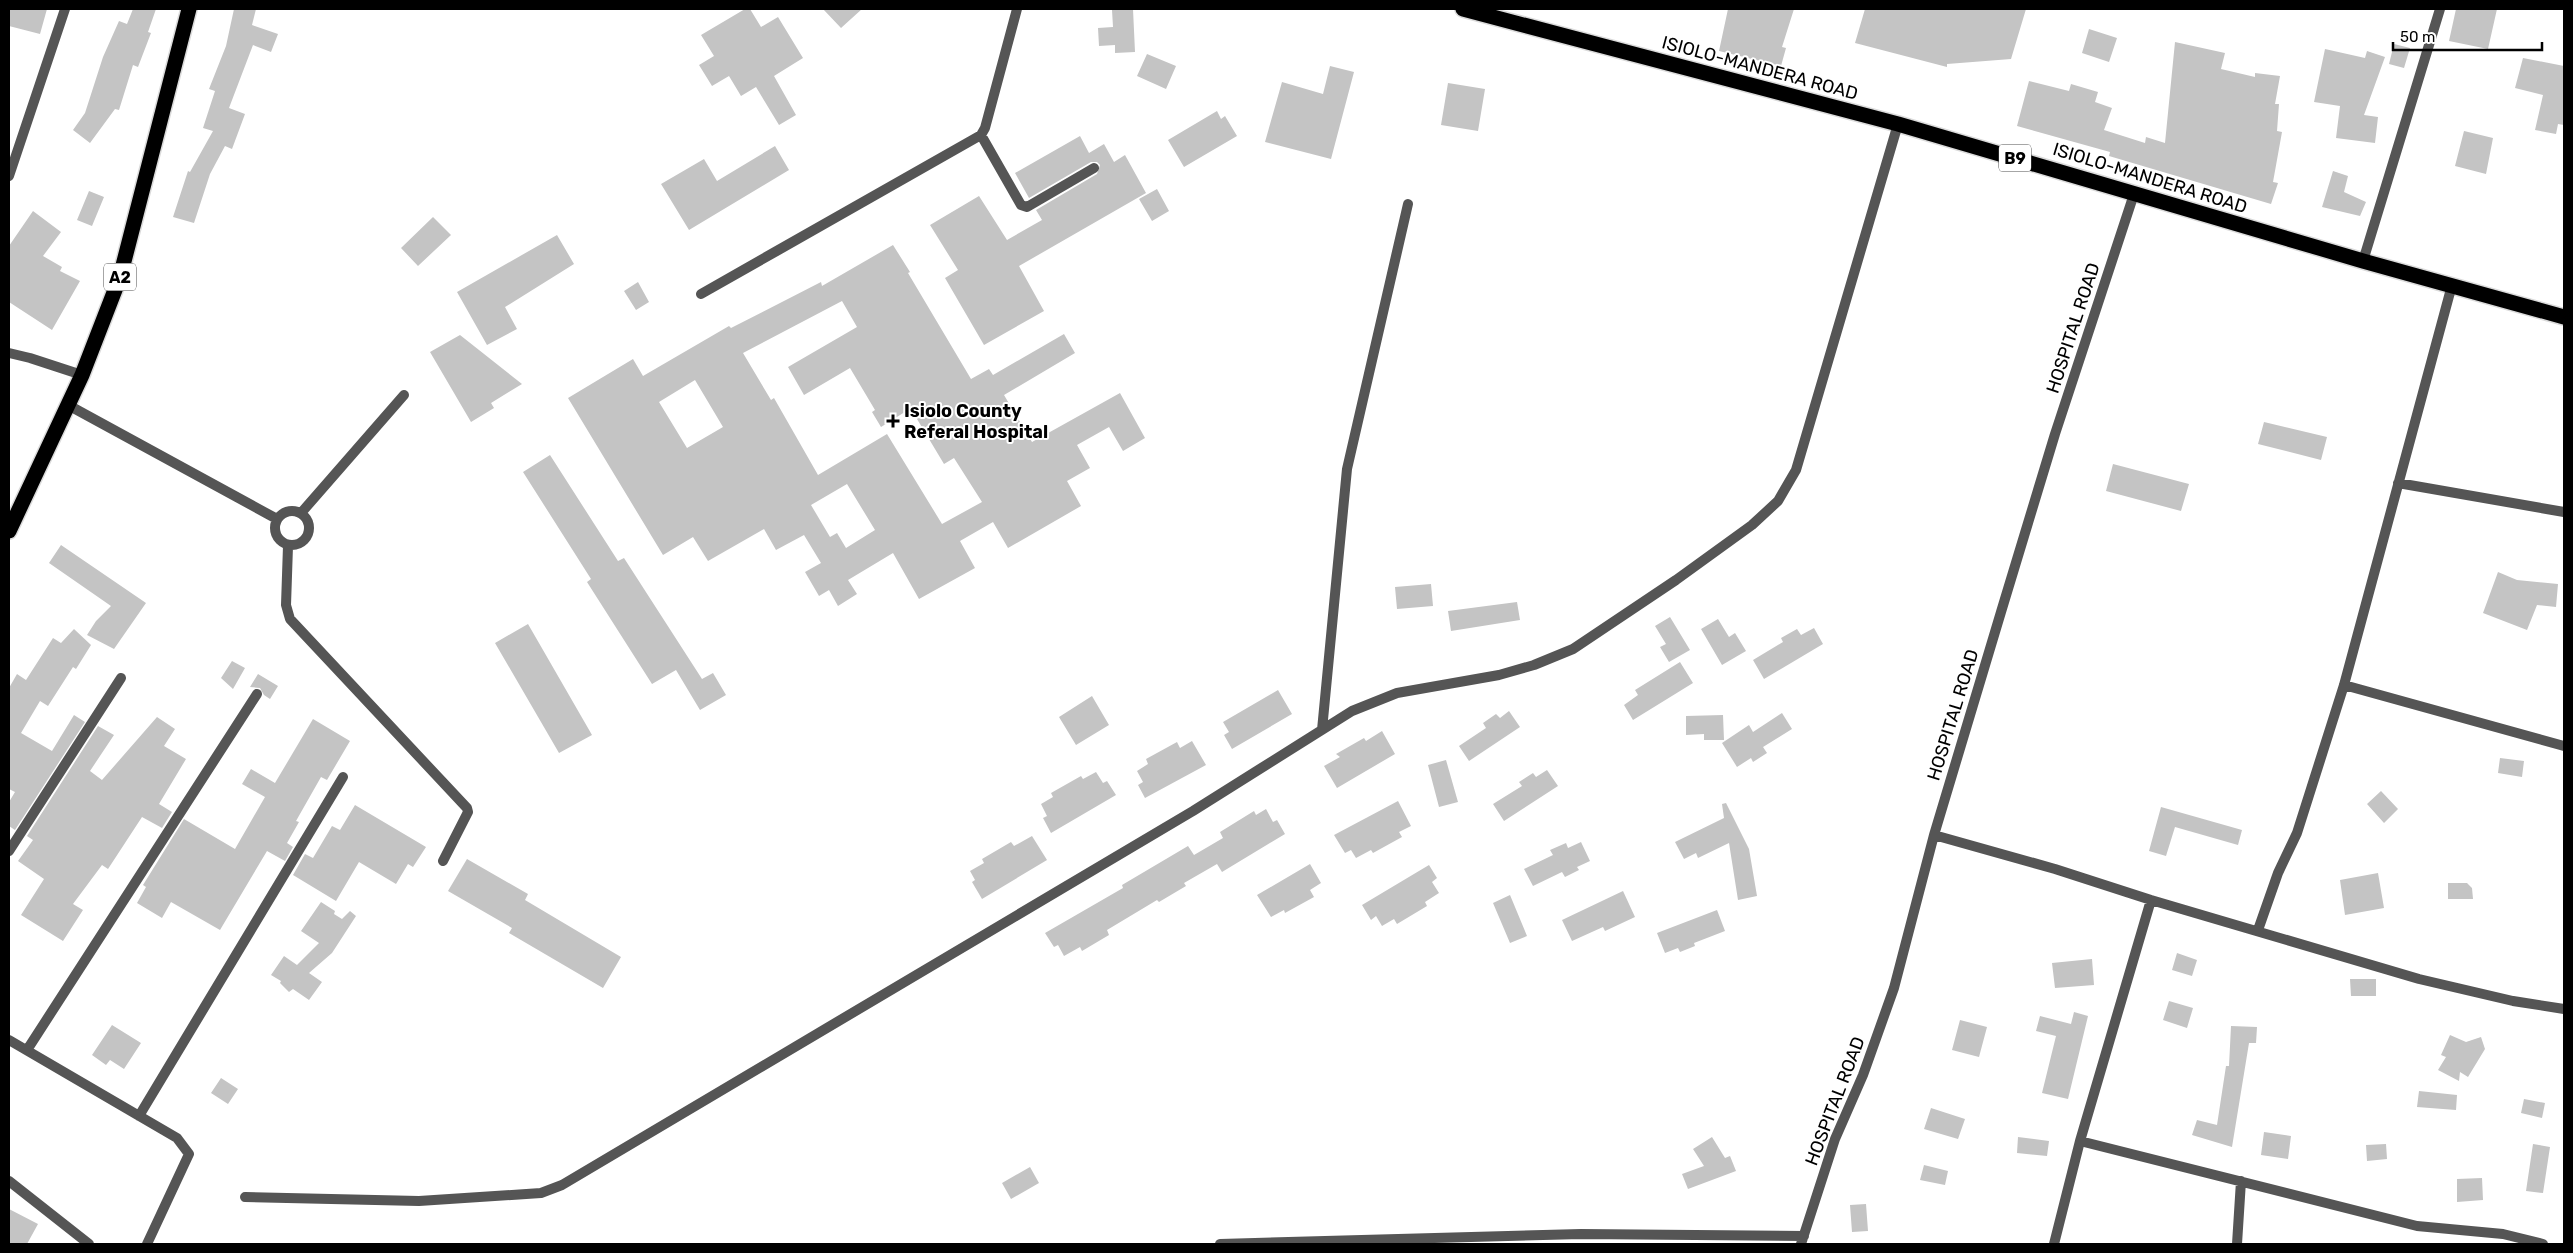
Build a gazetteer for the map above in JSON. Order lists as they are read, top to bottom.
{
  "streets": {
    "highway": ["ISIOLO-MANDERA ROAD", "B9", "A2"],
    "street": ["HOSPITAL ROAD"]
  },
  "crossings": [
    ["ISIOLO-MANDERA ROAD", "HOSPITAL ROAD"]
  ],
  "places": {
    "health": ["Isiolo County Referal Hospital"]
  },
  "scale_bar": "50 m"
}
